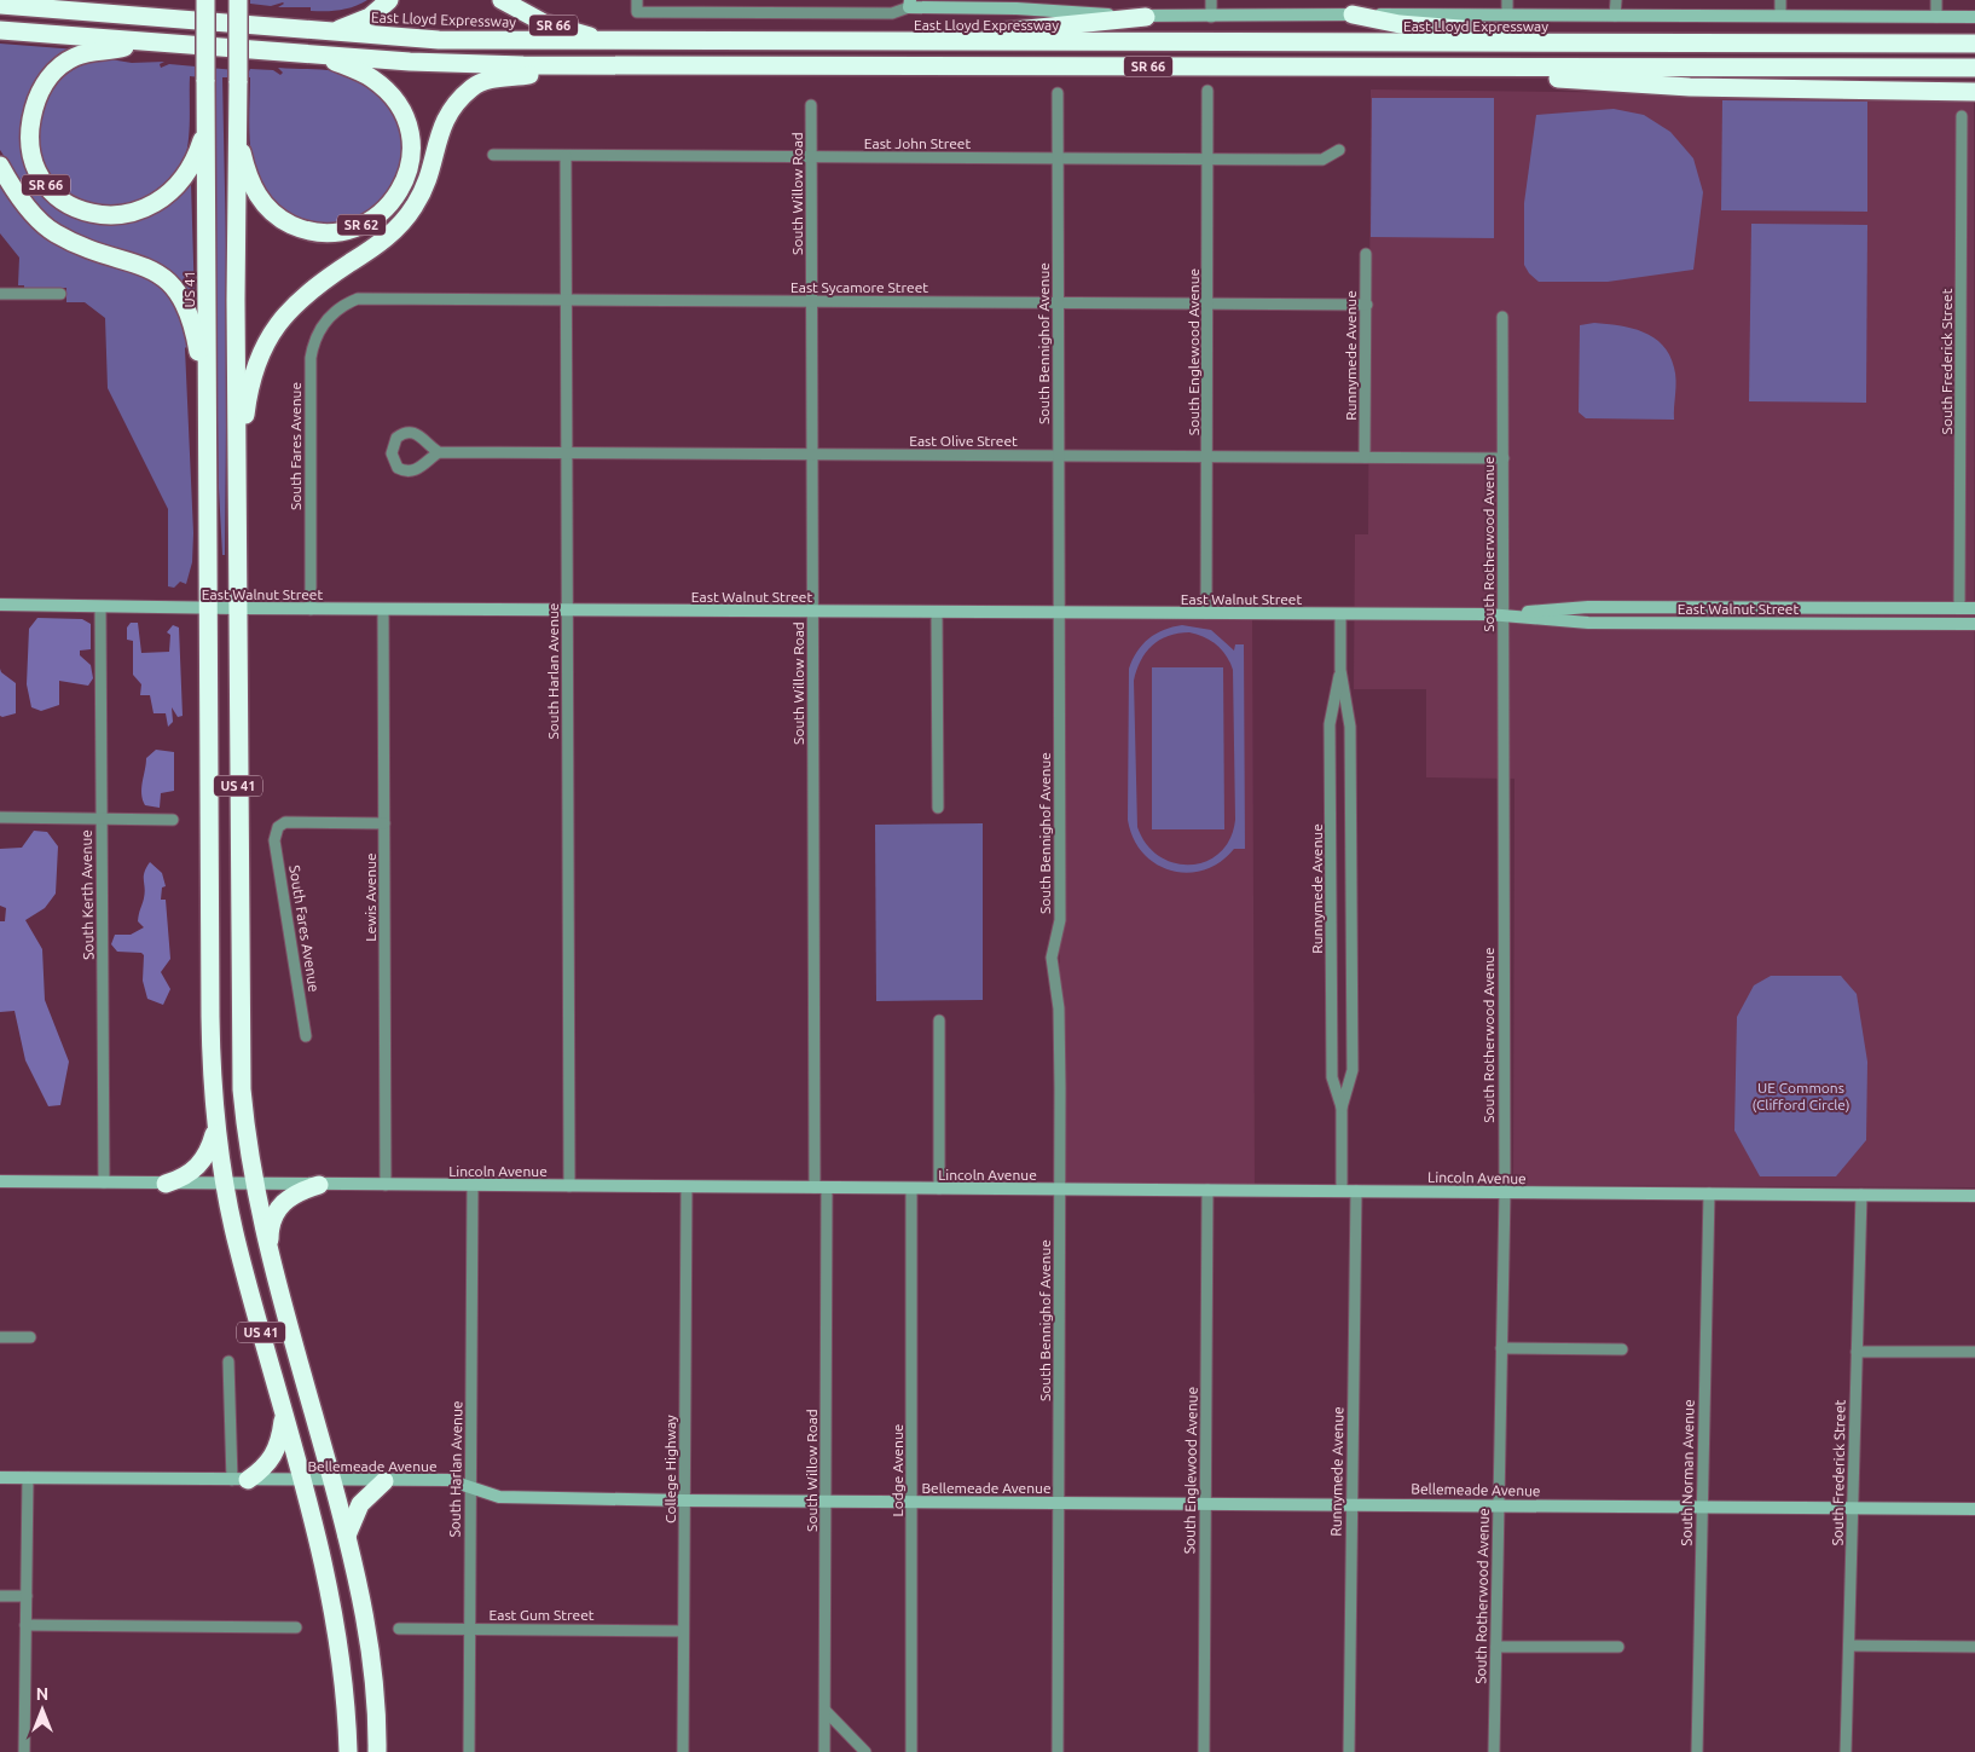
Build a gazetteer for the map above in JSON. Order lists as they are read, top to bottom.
{
  "streets": {
    "highway": [
      "East Lloyd Expressway",
      "SR 66",
      "SR 62",
      "US 41"
    ],
    "street": [
      "East John Street",
      "South Willow Road",
      "East Sycamore Street",
      "South Bennighof Avenue",
      "South Englewood Avenue",
      "Runnymede Avenue",
      "South Frederick Street",
      "East Olive Street",
      "South Fares Avenue",
      "South Rotherwood Avenue",
      "East Walnut Street",
      "South Harlan Avenue",
      "South Kerth Avenue",
      "Lewis Avenue",
      "Lincoln Avenue",
      "Bellemeade Avenue",
      "College Highway",
      "Lodge Avenue",
      "South Norman Avenue",
      "East Gum Street"
    ]
  },
  "crossings": [
    ["East Lloyd Expressway", "SR 66"],
    ["SR 66", "SR 62"],
    ["SR 66", "US 41"],
    ["East John Street", "South Willow Road"],
    ["East John Street", "South Bennighof Avenue"],
    ["East John Street", "South Englewood Avenue"],
    ["East John Street", "South Harlan Avenue"],
    ["South Willow Road", "East Sycamore Street"],
    ["South Willow Road", "East Olive Street"],
    ["South Willow Road", "East Walnut Street"],
    ["South Willow Road", "Lincoln Avenue"],
    ["South Willow Road", "Bellemeade Avenue"],
    ["SR 62", "US 41"],
    ["East Sycamore Street", "South Bennighof Avenue"],
    ["East Sycamore Street", "South Englewood Avenue"],
    ["East Sycamore Street", "Runnymede Avenue"],
    ["East Sycamore Street", "South Fares Avenue"],
    ["East Sycamore Street", "South Harlan Avenue"],
    ["US 41", "East Walnut Street"],
    ["US 41", "Lincoln Avenue"],
    ["US 41", "Bellemeade Avenue"],
    ["South Bennighof Avenue", "East Olive Street"],
    ["South Bennighof Avenue", "East Walnut Street"],
    ["South Bennighof Avenue", "Lincoln Avenue"],
    ["South Bennighof Avenue", "Bellemeade Avenue"],
    ["South Englewood Avenue", "East Olive Street"],
    ["South Englewood Avenue", "East Walnut Street"],
    ["South Englewood Avenue", "Lincoln Avenue"],
    ["South Englewood Avenue", "Bellemeade Avenue"],
    ["Runnymede Avenue", "East Olive Street"],
    ["Runnymede Avenue", "East Walnut Street"],
    ["Runnymede Avenue", "Lincoln Avenue"],
    ["Runnymede Avenue", "Bellemeade Avenue"],
    ["South Frederick Street", "East Walnut Street"],
    ["South Frederick Street", "Lincoln Avenue"],
    ["South Frederick Street", "Bellemeade Avenue"],
    ["East Olive Street", "South Rotherwood Avenue"],
    ["East Olive Street", "South Harlan Avenue"],
    ["South Fares Avenue", "East Walnut Street"],
    ["South Fares Avenue", "Lewis Avenue"],
    ["South Rotherwood Avenue", "East Walnut Street"],
    ["South Rotherwood Avenue", "Lincoln Avenue"],
    ["South Rotherwood Avenue", "Bellemeade Avenue"],
    ["East Walnut Street", "South Harlan Avenue"],
    ["East Walnut Street", "South Kerth Avenue"],
    ["East Walnut Street", "Lewis Avenue"],
    ["South Harlan Avenue", "Lincoln Avenue"],
    ["South Harlan Avenue", "Bellemeade Avenue"],
    ["South Harlan Avenue", "East Gum Street"],
    ["South Kerth Avenue", "Lincoln Avenue"],
    ["Lewis Avenue", "Lincoln Avenue"],
    ["Lincoln Avenue", "College Highway"],
    ["Lincoln Avenue", "Lodge Avenue"],
    ["Lincoln Avenue", "South Norman Avenue"],
    ["Bellemeade Avenue", "College Highway"],
    ["Bellemeade Avenue", "Lodge Avenue"],
    ["Bellemeade Avenue", "South Norman Avenue"],
    ["College Highway", "East Gum Street"]
  ],
  "parks": ["UE Commons (Clifford Circle)"],
  "north": "top"
}
